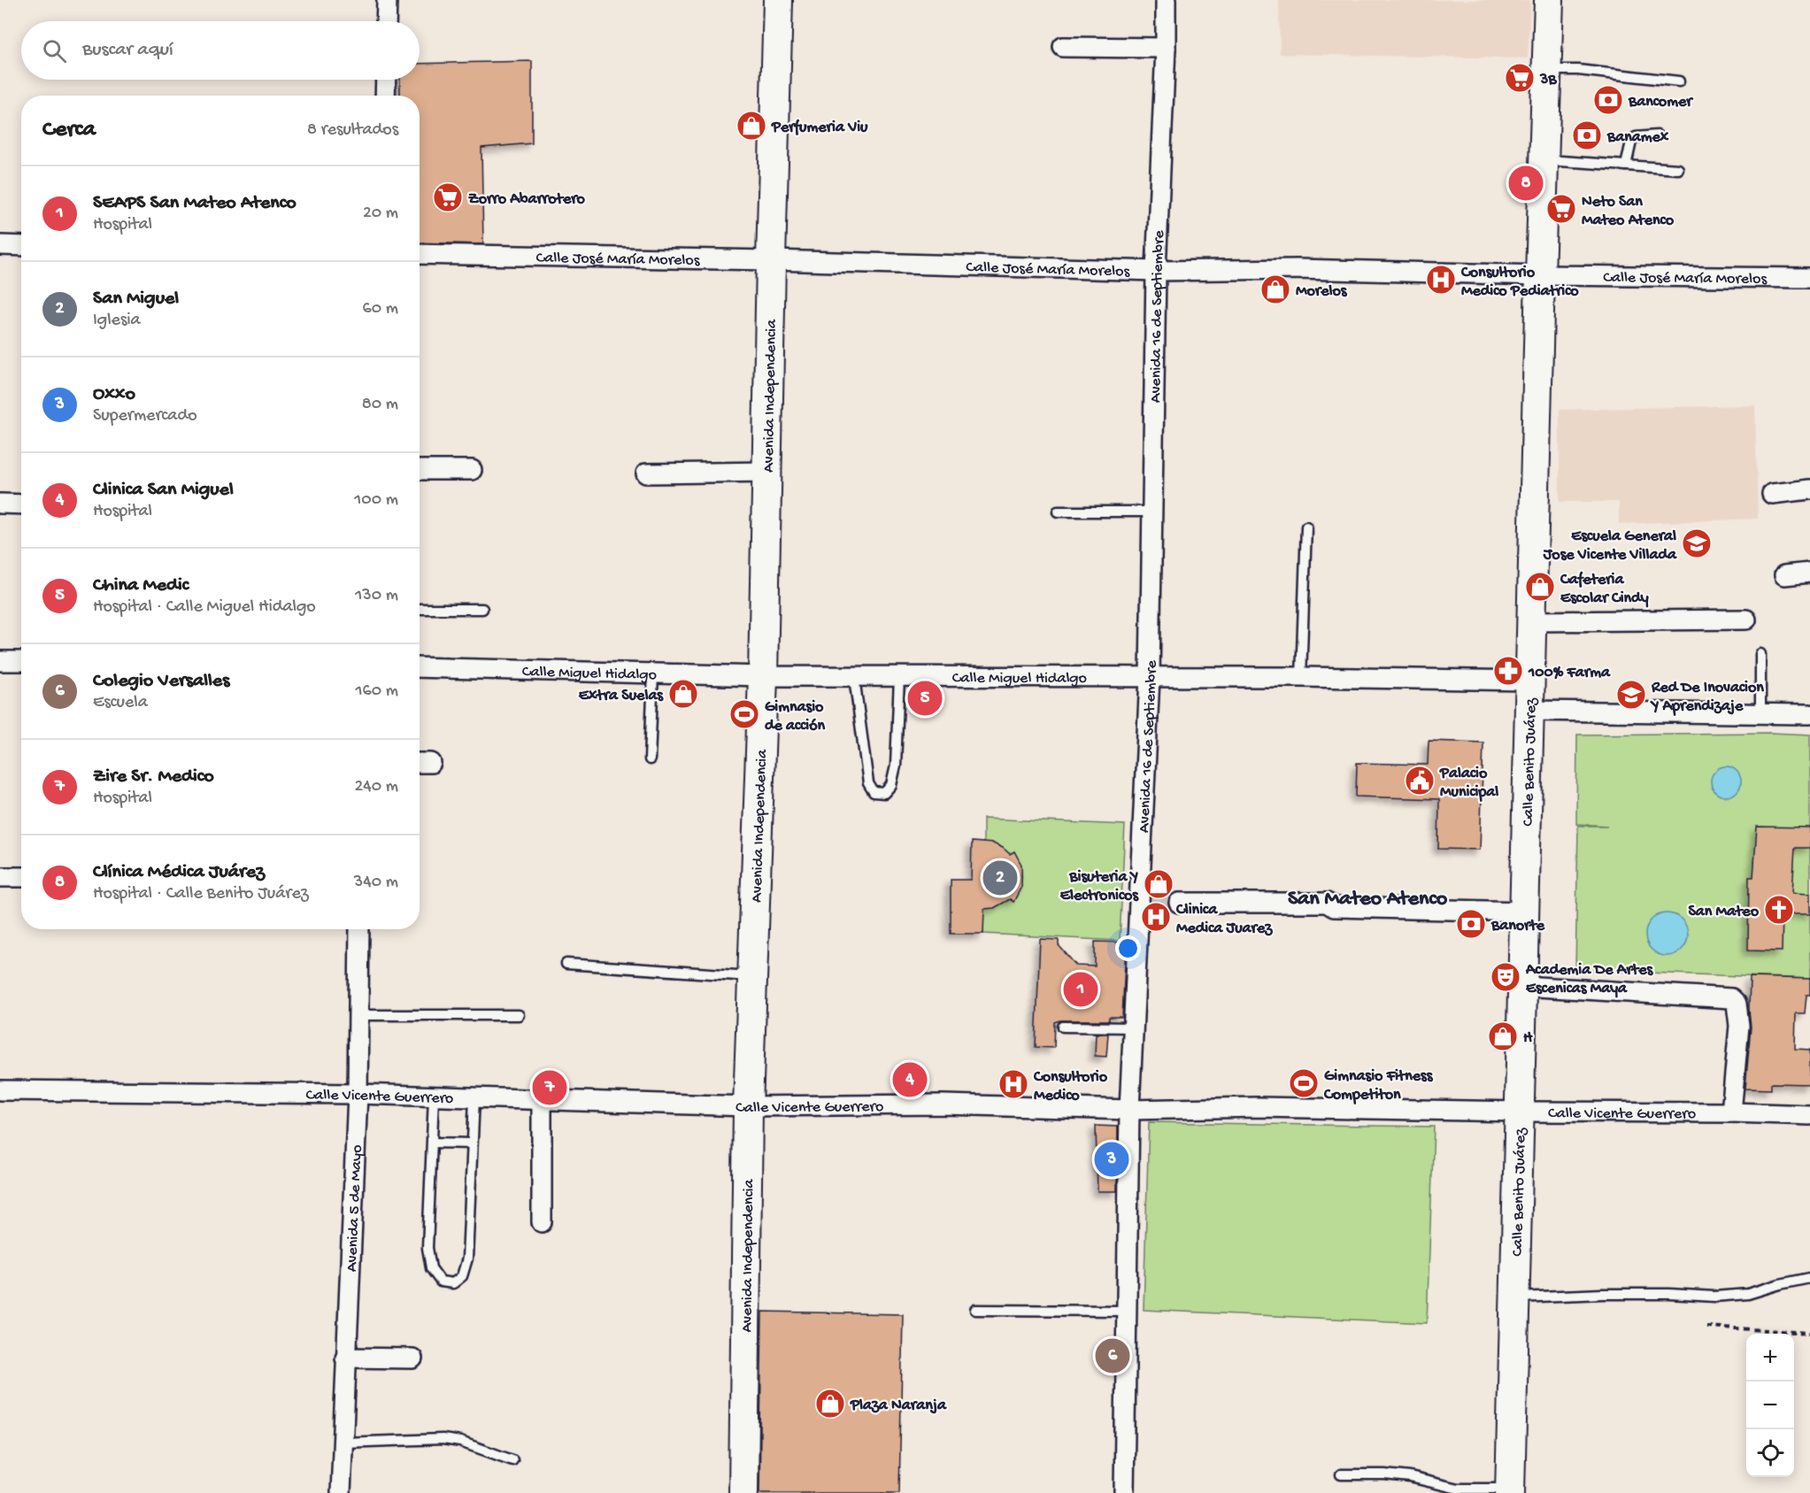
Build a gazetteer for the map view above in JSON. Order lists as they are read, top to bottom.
{
  "streets": {
    "main road": ["Avenida Independencia", "Calle Benito Juárez"],
    "street": [
      "Calle José María Morelos",
      "Avenida 16 de Septiembre",
      "Calle Miguel Hidalgo",
      "Calle Vicente Guerrero",
      "Avenida 5 de Mayo"
    ]
  },
  "crossings": [
    ["Calle José María Morelos", "Avenida 16 de Septiembre"],
    ["Calle José María Morelos", "Avenida Independencia"],
    ["Calle José María Morelos", "Calle Benito Juárez"],
    ["Avenida 16 de Septiembre", "Calle Miguel Hidalgo"],
    ["Avenida 16 de Septiembre", "Calle Vicente Guerrero"],
    ["Avenida Independencia", "Calle Miguel Hidalgo"],
    ["Avenida Independencia", "Calle Vicente Guerrero"],
    ["Calle Miguel Hidalgo", "Calle Benito Juárez"],
    ["Calle Benito Juárez", "Calle Vicente Guerrero"],
    ["Calle Vicente Guerrero", "Avenida 5 de Mayo"]
  ],
  "districts": ["San Mateo Atenco"],
  "places": {
    "supermarket": ["3B", "Zorro Abarrotero", "Neto San Mateo Atenco"],
    "bank": ["Bancomer", "Banamex", "Banorte"],
    "shop": [
      "Perfumeria Viu",
      "Morelos",
      "Cafeteria Escolar Cindy",
      "Extra Suelas",
      "Bisuteria Y Electronicos",
      "H",
      "Plaza Naranja"
    ],
    "hospital": ["Consultorio Medico Pediatrico", "Clinica Medica Juarez", "Consultorio Medico"],
    "school or university": ["Escuela General Jose Vicente Villada", "Red De Inovacion Y Aprendizaje"],
    "pharmacy": ["100% Farma"],
    "sports": ["Gimnasio de acción", "Gimnasio Fitness Competiton"],
    "public building": ["Palacio Municipal"],
    "church": ["San Mateo"],
    "theatre": ["Academia De Artes Escenicas Maya"]
  },
  "page": {
    "search": "Buscar aquí",
    "heading": ["Cerca", "8 resultados"],
    "pins": [
      "8",
      "5",
      "2",
      "1",
      "4",
      "7",
      "3",
      "6"
    ],
    "list": [
      {
        "mark": "1",
        "name": "SEAPS San Mateo Atenco",
        "note": "Hospital",
        "value": "20 m"
      },
      {
        "mark": "2",
        "name": "San Miguel",
        "note": "Iglesia",
        "value": "60 m"
      },
      {
        "mark": "3",
        "name": "Oxxo",
        "note": "Supermercado",
        "value": "80 m"
      },
      {
        "mark": "4",
        "name": "Clinica San Miguel",
        "note": "Hospital",
        "value": "100 m"
      },
      {
        "mark": "5",
        "name": "China Medic",
        "note": "Hospital · Calle Miguel Hidalgo",
        "value": "130 m"
      },
      {
        "mark": "6",
        "name": "Colegio Versalles",
        "note": "Escuela",
        "value": "160 m"
      },
      {
        "mark": "7",
        "name": "Zire Sr. Medico",
        "note": "Hospital",
        "value": "240 m"
      },
      {
        "mark": "8",
        "name": "Clínica Médica Juárez",
        "note": "Hospital · Calle Benito Juárez",
        "value": "340 m"
      }
    ],
    "map_buttons": ["+", "−"]
  }
}
